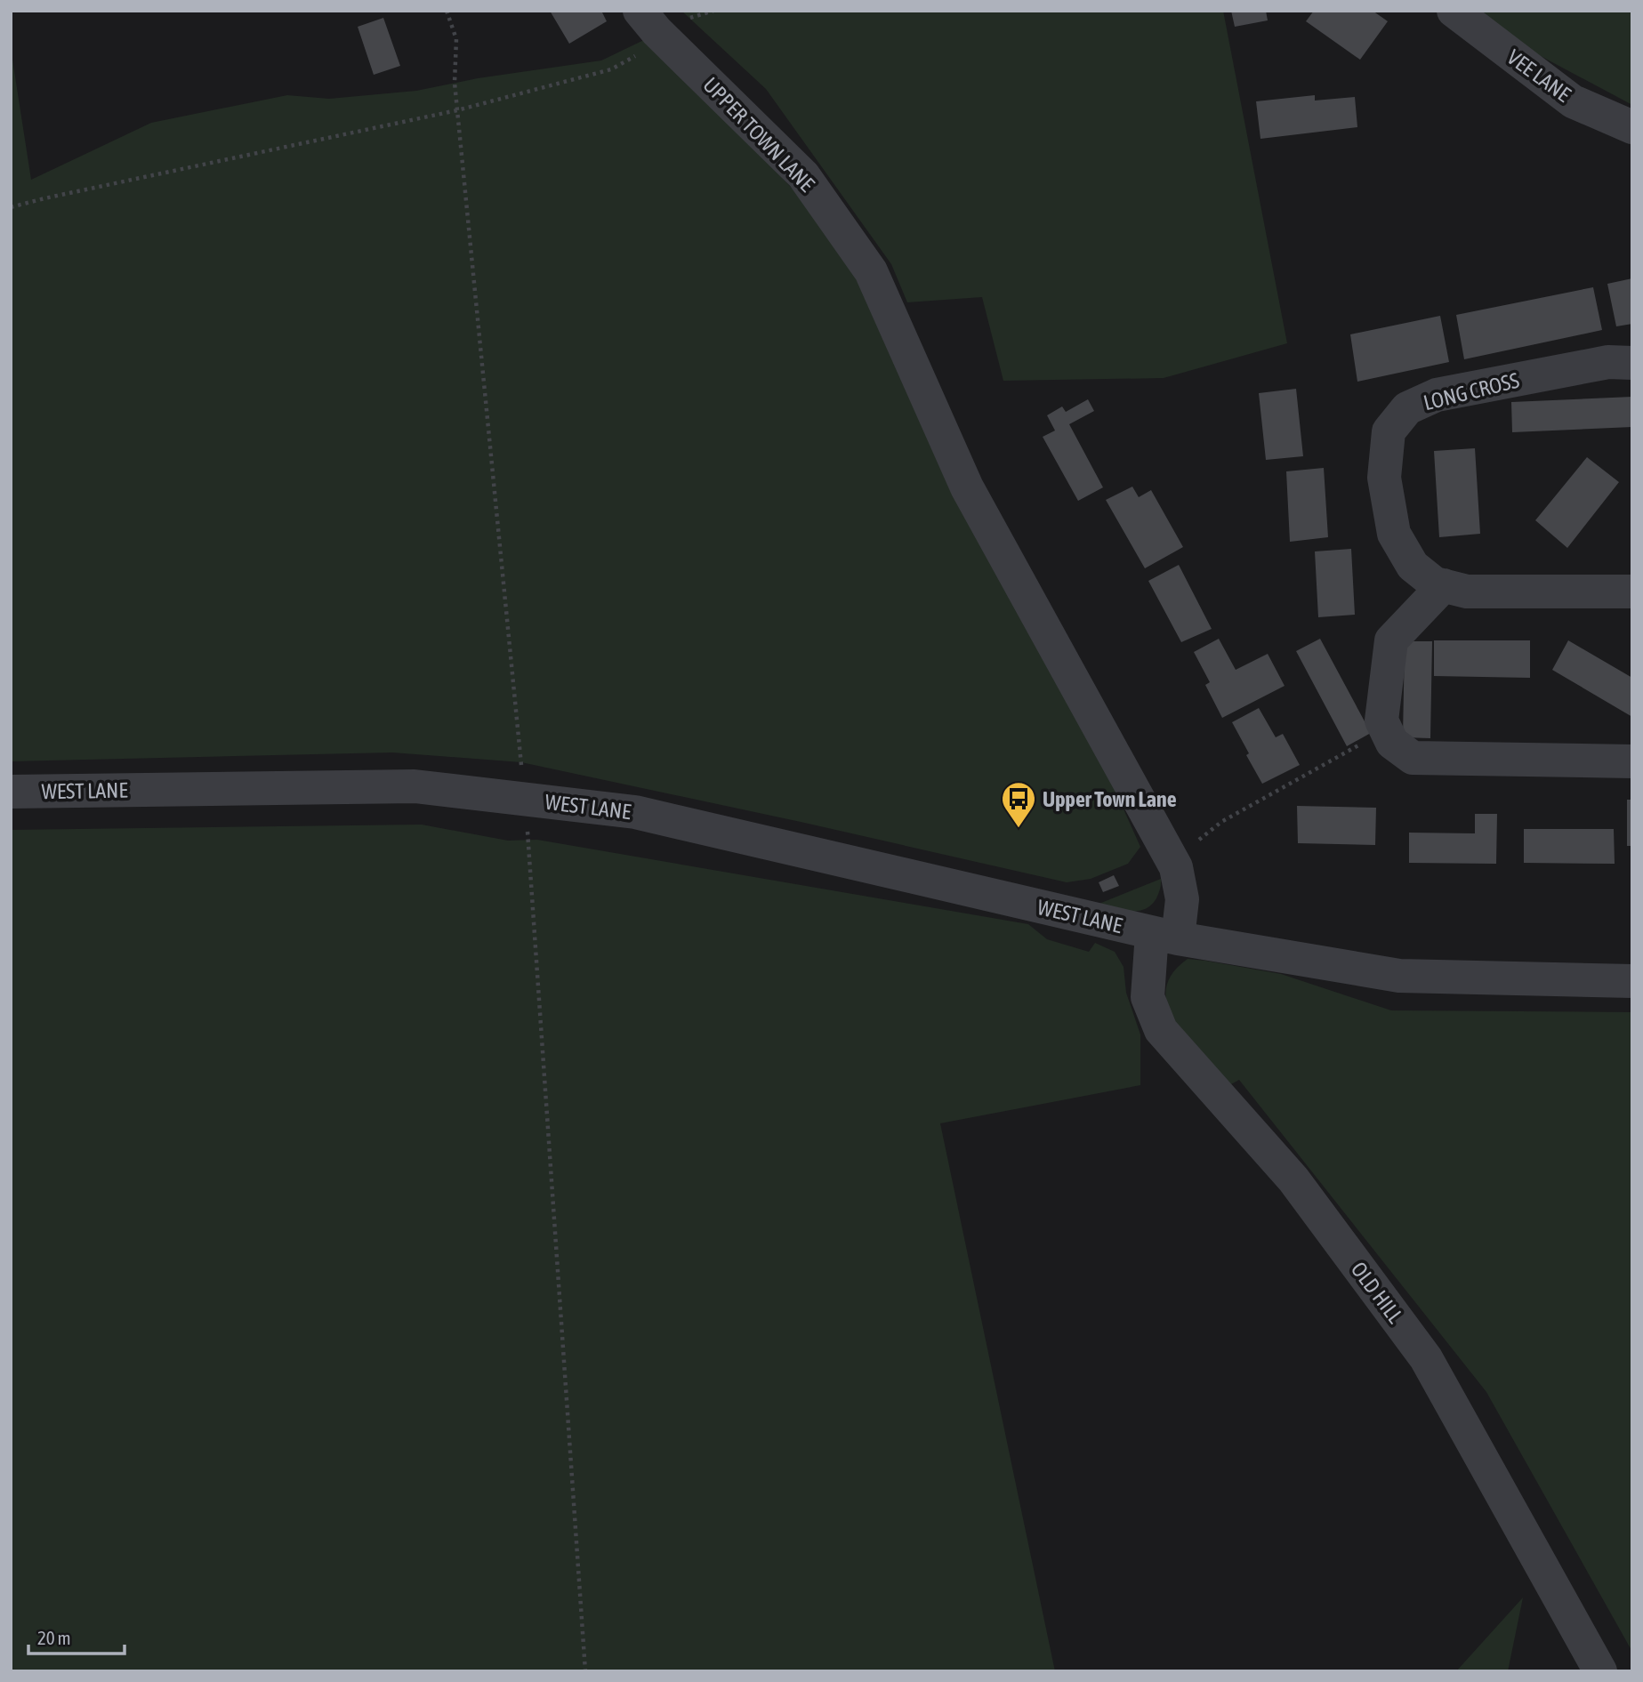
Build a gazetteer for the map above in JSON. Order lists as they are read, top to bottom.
{
  "streets": {
    "street": [
      "VEE LANE",
      "UPPER TOWN LANE",
      "LONG CROSS",
      "WEST LANE",
      "OLD HILL"
    ]
  },
  "crossings": [
    ["UPPER TOWN LANE", "WEST LANE"],
    ["UPPER TOWN LANE", "OLD HILL"],
    ["WEST LANE", "OLD HILL"]
  ],
  "places": {
    "bus stop": ["Upper Town Lane"]
  },
  "scale_bar": "20 m"
}
